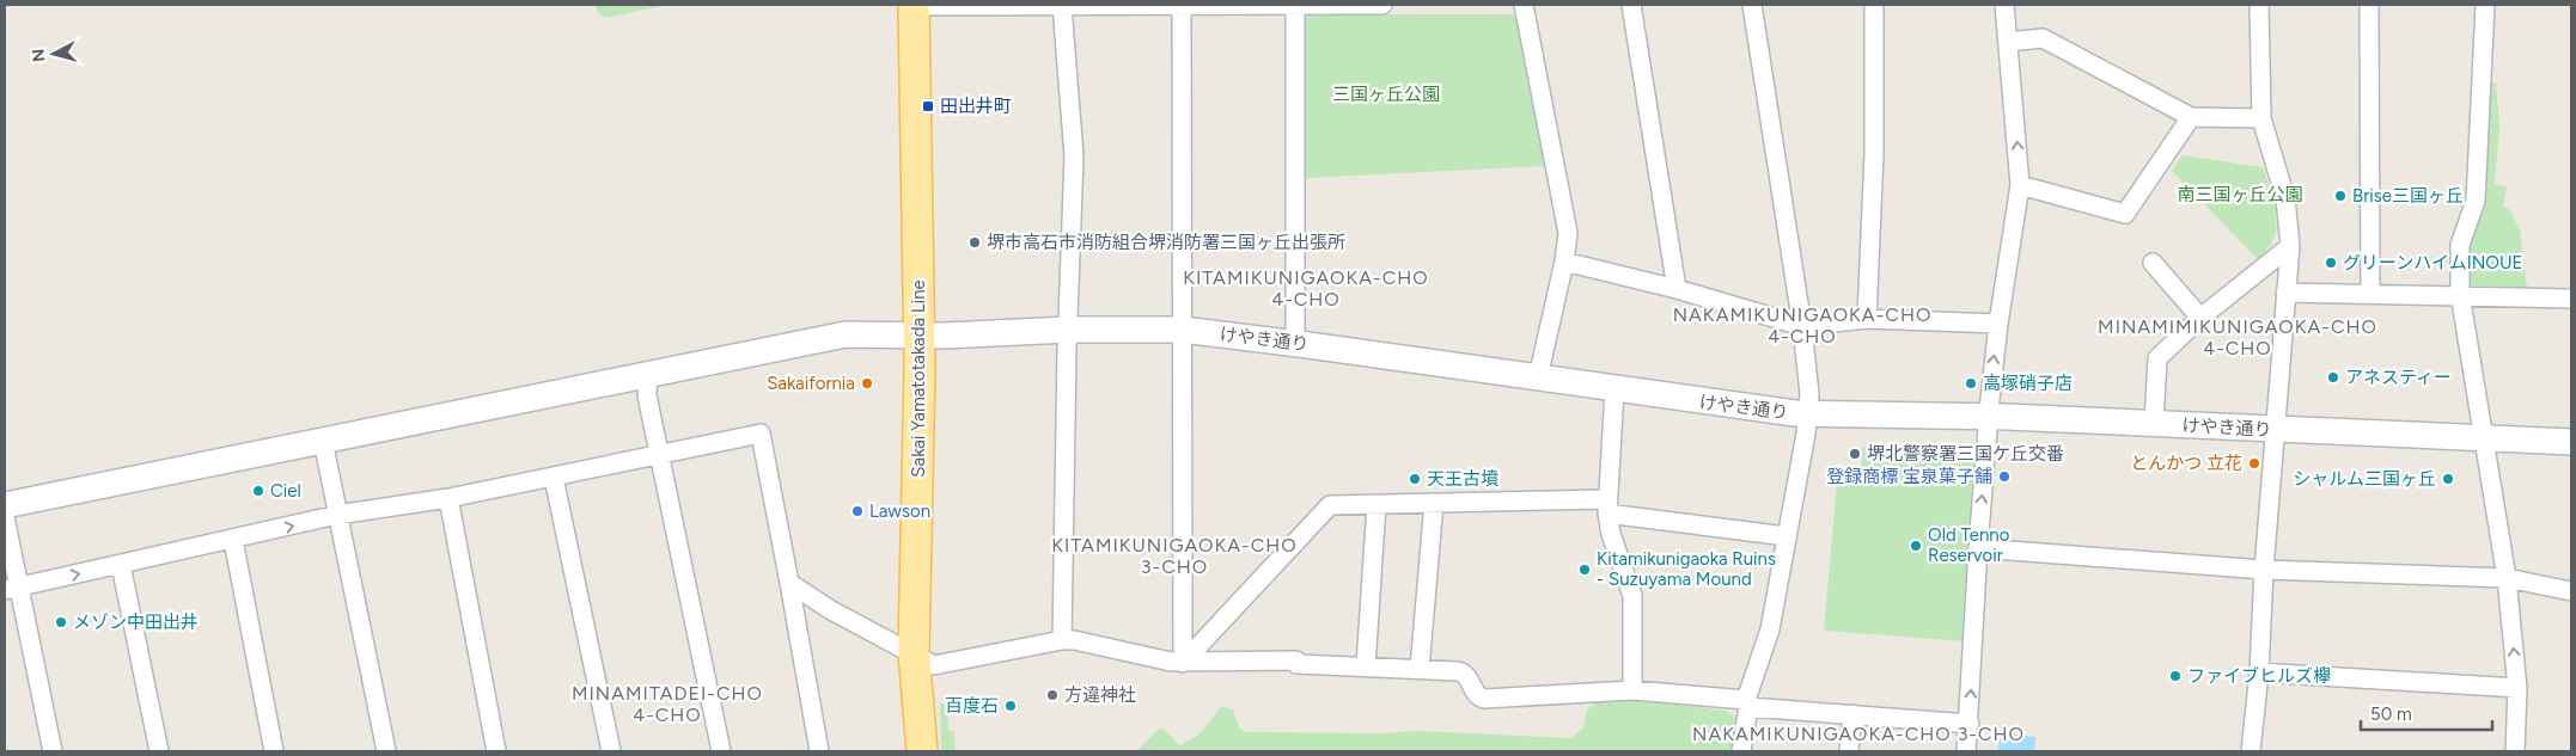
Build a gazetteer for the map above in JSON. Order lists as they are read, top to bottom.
{
  "streets": {
    "main road": ["Sakai Yamatotakada Line"],
    "street": ["けやき通り"]
  },
  "crossings": [
    ["けやき通り", "Sakai Yamatotakada Line"]
  ],
  "districts": [
    "KITAMIKUNIGAOKA-CHO 4-CHO",
    "NAKAMIKUNIGAOKA-CHO 4-CHO",
    "MINAMIMIKUNIGAOKA-CHO 4-CHO",
    "KITAMIKUNIGAOKA-CHO 3-CHO",
    "MINAMITADEI-CHO 4-CHO",
    "NAKAMIKUNIGAOKA-CHO 3-CHO"
  ],
  "parks": ["三国ヶ丘公園", "南三国ヶ丘公園"],
  "places": {
    "transit": ["田出井町"],
    "other": [
      "Brise三国ヶ丘",
      "堺市高石市消防組合堺消防署三国ヶ丘出張所",
      "グリーンハイムINOUE",
      "アネスティー",
      "Sakaifornia",
      "高塚硝子店",
      "堺北警察署三国ケ丘交番",
      "とんかつ 立花",
      "登録商標 宝泉菓子舗",
      "天王古墳",
      "シャルム三国ヶ丘",
      "Ciel",
      "Lawson",
      "Old Tenno Reservoir",
      "Kitamikunigaoka Ruins - Suzuyama Mound",
      "メゾン中田出井",
      "ファイブヒルズ欅",
      "方違神社",
      "百度石"
    ]
  },
  "scale_bar": "50 m",
  "north": "left"
}
